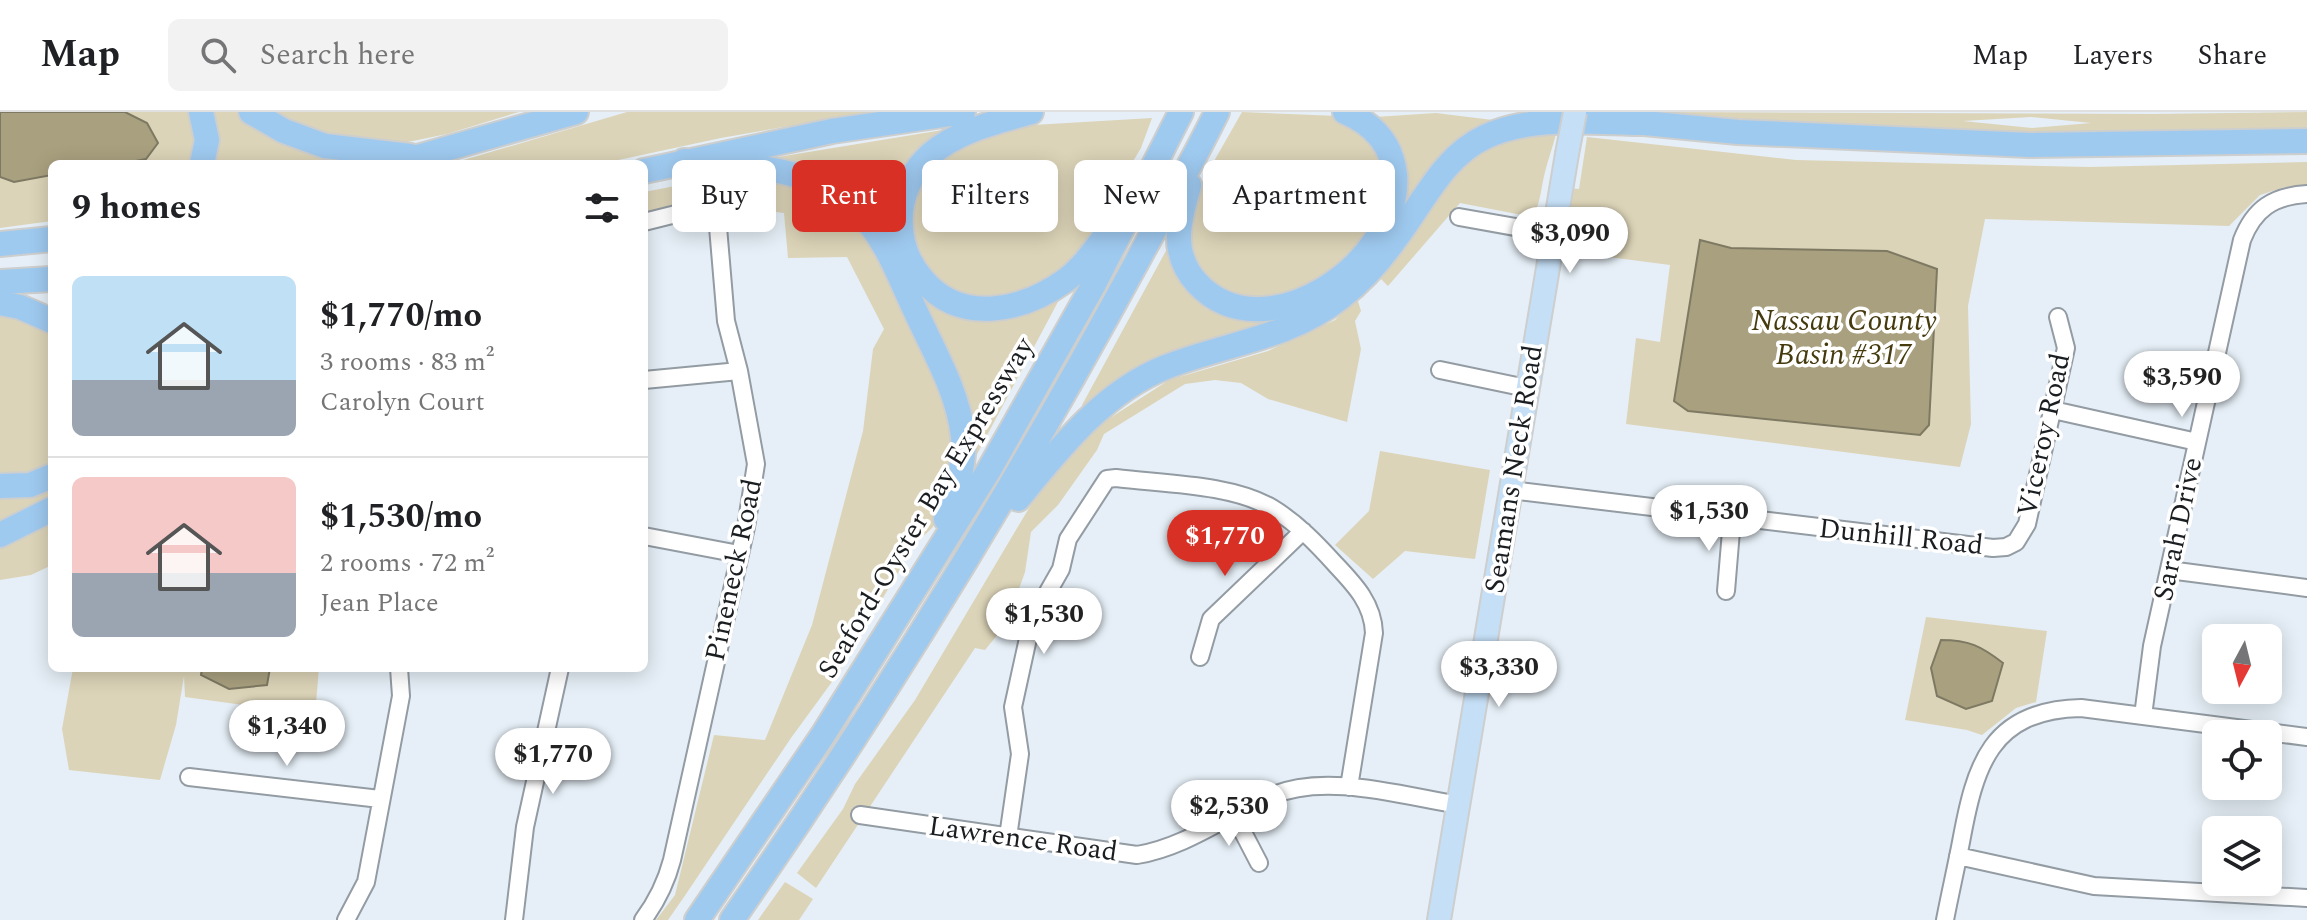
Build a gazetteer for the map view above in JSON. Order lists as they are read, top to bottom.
{
  "streets": {
    "highway": ["Seaford-Oyster Bay Expressway"],
    "main road": ["Seamans Neck Road"],
    "street": [
      "Viceroy Road",
      "Sarah Drive",
      "Dunhill Road",
      "Pineneck Road",
      "Lawrence Road"
    ]
  },
  "crossings": [
    ["Viceroy Road", "Dunhill Road"],
    ["Seamans Neck Road", "Dunhill Road"],
    ["Seamans Neck Road", "Lawrence Road"]
  ],
  "water": ["Nassau County Basin #317"],
  "north": "bottom",
  "page": {
    "header": "Map",
    "search": "Search here",
    "nav": ["Map", "Layers", "Share"],
    "chip": [
      "Buy",
      "Rent",
      "Filters",
      "New",
      "Apartment"
    ],
    "heading": "9 homes",
    "price": [
      "$3,090",
      "$3,590",
      "$1,530",
      "$1,770",
      "$1,530",
      "$3,330",
      "$1,340",
      "$1,770",
      "$2,530"
    ],
    "list": [
      {
        "name": "$1,770/mo",
        "note": "3 rooms · 83 m² · Carolyn Court"
      },
      {
        "name": "$1,530/mo",
        "note": "2 rooms · 72 m² · Jean Place"
      }
    ]
  }
}
